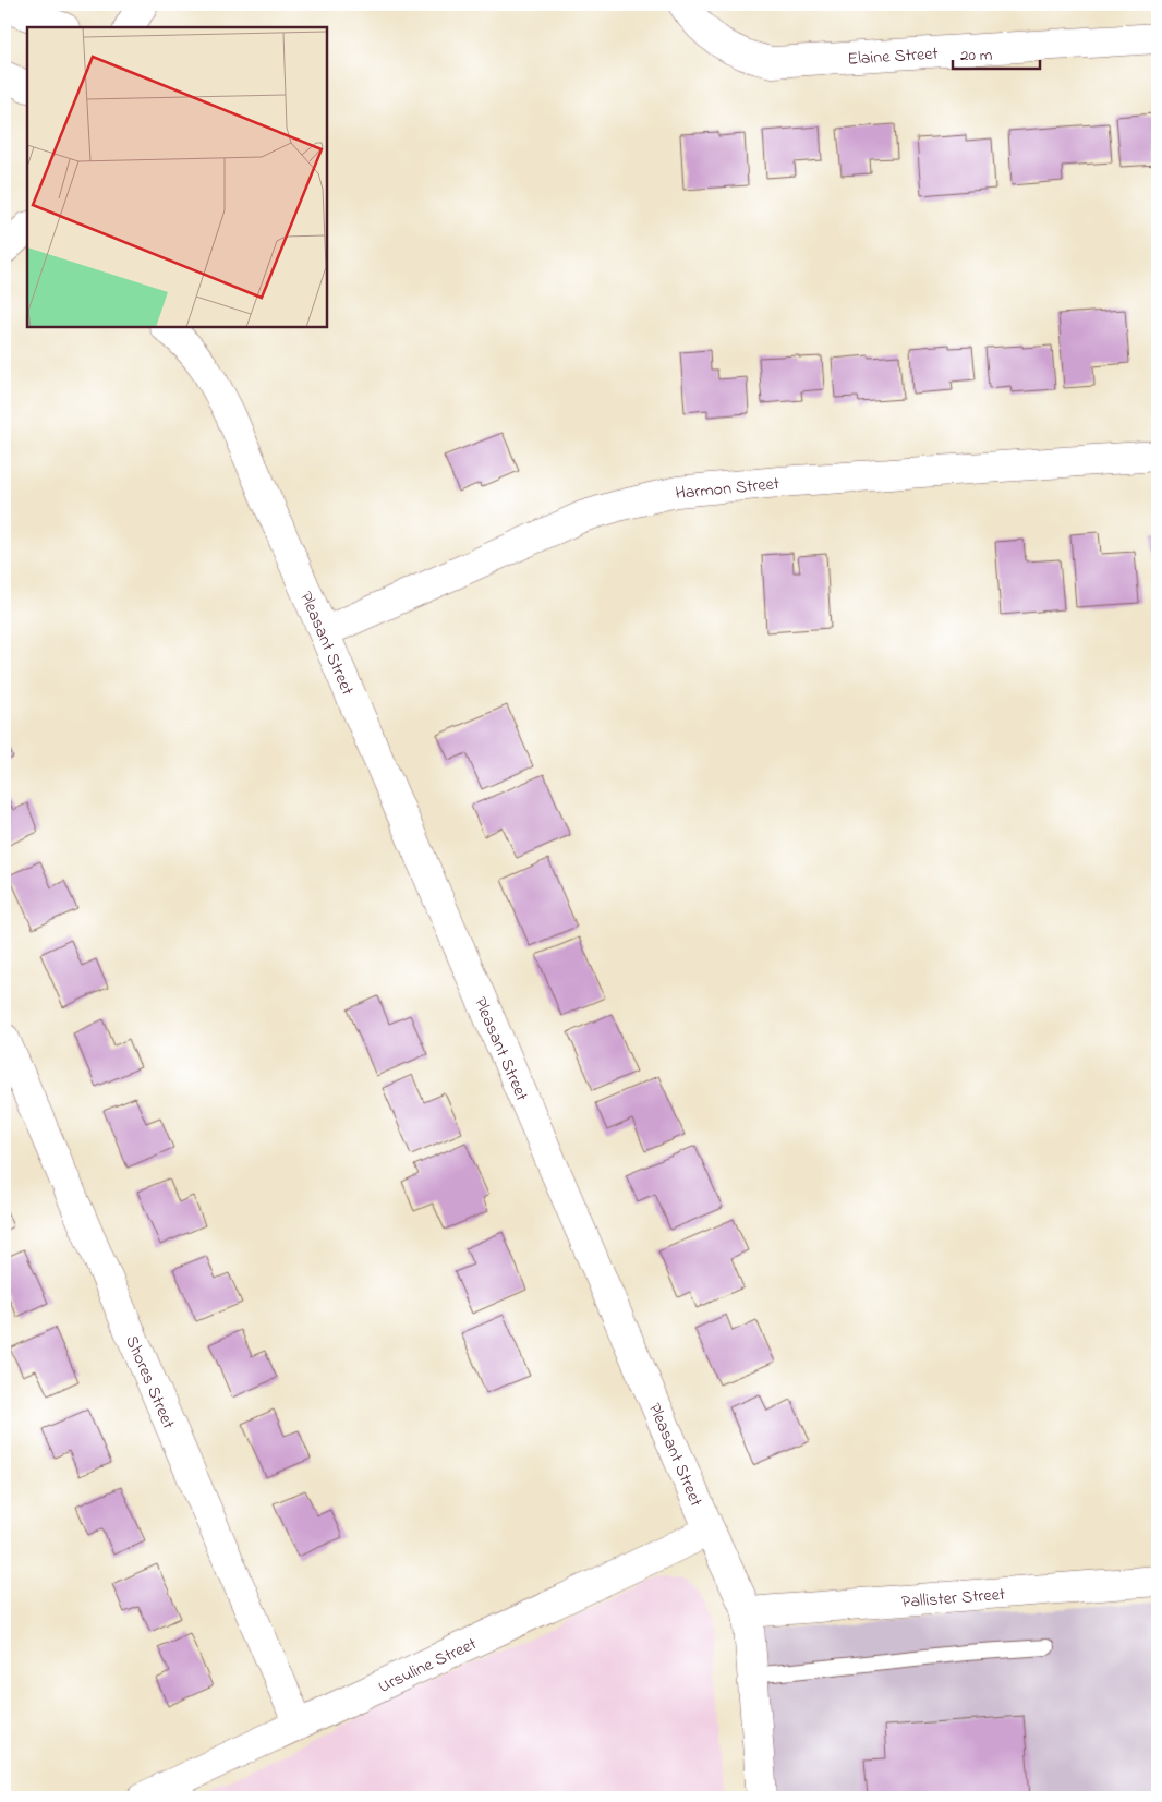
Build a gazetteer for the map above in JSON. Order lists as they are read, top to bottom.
{
  "streets": {
    "street": [
      "Elaine Street",
      "Harmon Street",
      "Pleasant Street",
      "Shores Street",
      "Pallister Street",
      "Ursuline Street"
    ]
  },
  "crossings": [
    ["Harmon Street", "Pleasant Street"],
    ["Pleasant Street", "Pallister Street"],
    ["Pleasant Street", "Ursuline Street"],
    ["Shores Street", "Ursuline Street"]
  ],
  "scale_bar": "20 m"
}
